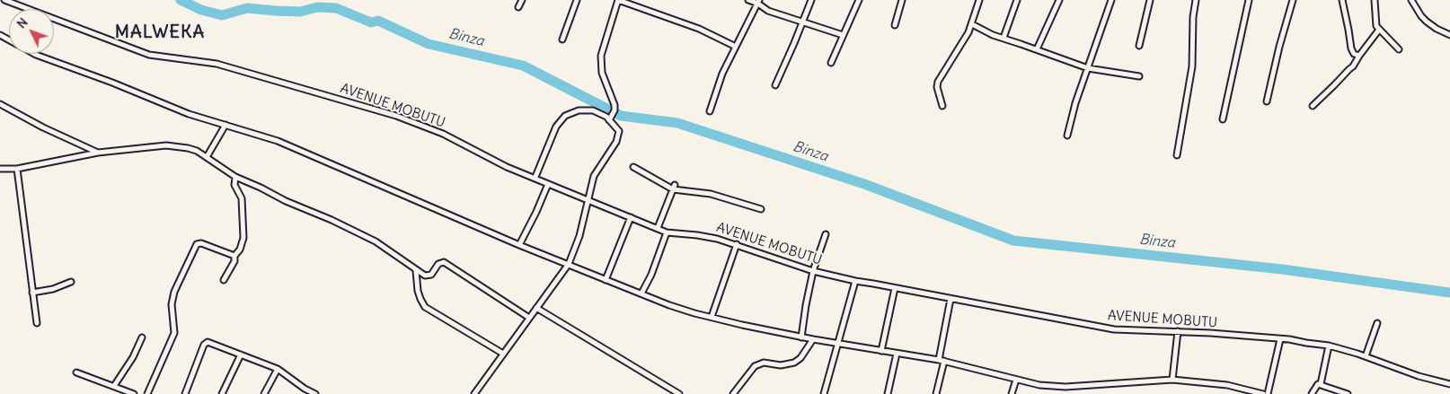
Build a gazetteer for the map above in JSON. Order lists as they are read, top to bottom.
{
  "streets": {
    "street": ["AVENUE MOBUTU"]
  },
  "districts": ["MALWEKA"],
  "water": ["Binza"],
  "north": "top left"
}
